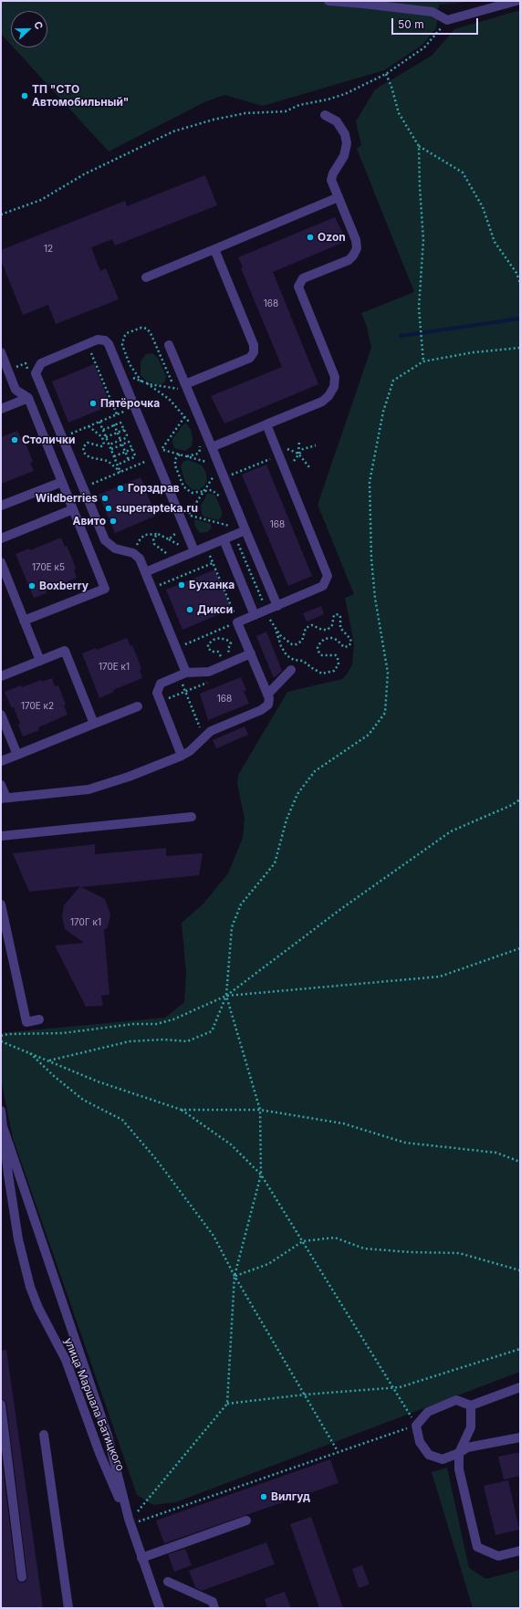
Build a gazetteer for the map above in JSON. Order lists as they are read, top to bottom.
{
  "streets": {
    "street": ["улица Маршала Батицкого"]
  },
  "places": [
    "ТП \"СТО Автомобильный\"",
    "Ozon",
    "Пятёрочка",
    "Столички",
    "Горздрав",
    "Wildberries",
    "superapteka.ru",
    "Авито",
    "Буханка",
    "Boxberry",
    "Дикси",
    "Вилгуд"
  ],
  "house_numbers": [
    "12",
    "168",
    "168",
    "170Е к5",
    "170Е к1",
    "168",
    "170Е к2",
    "170Г к1"
  ],
  "scale_bar": "50 m",
  "north": "right"
}
